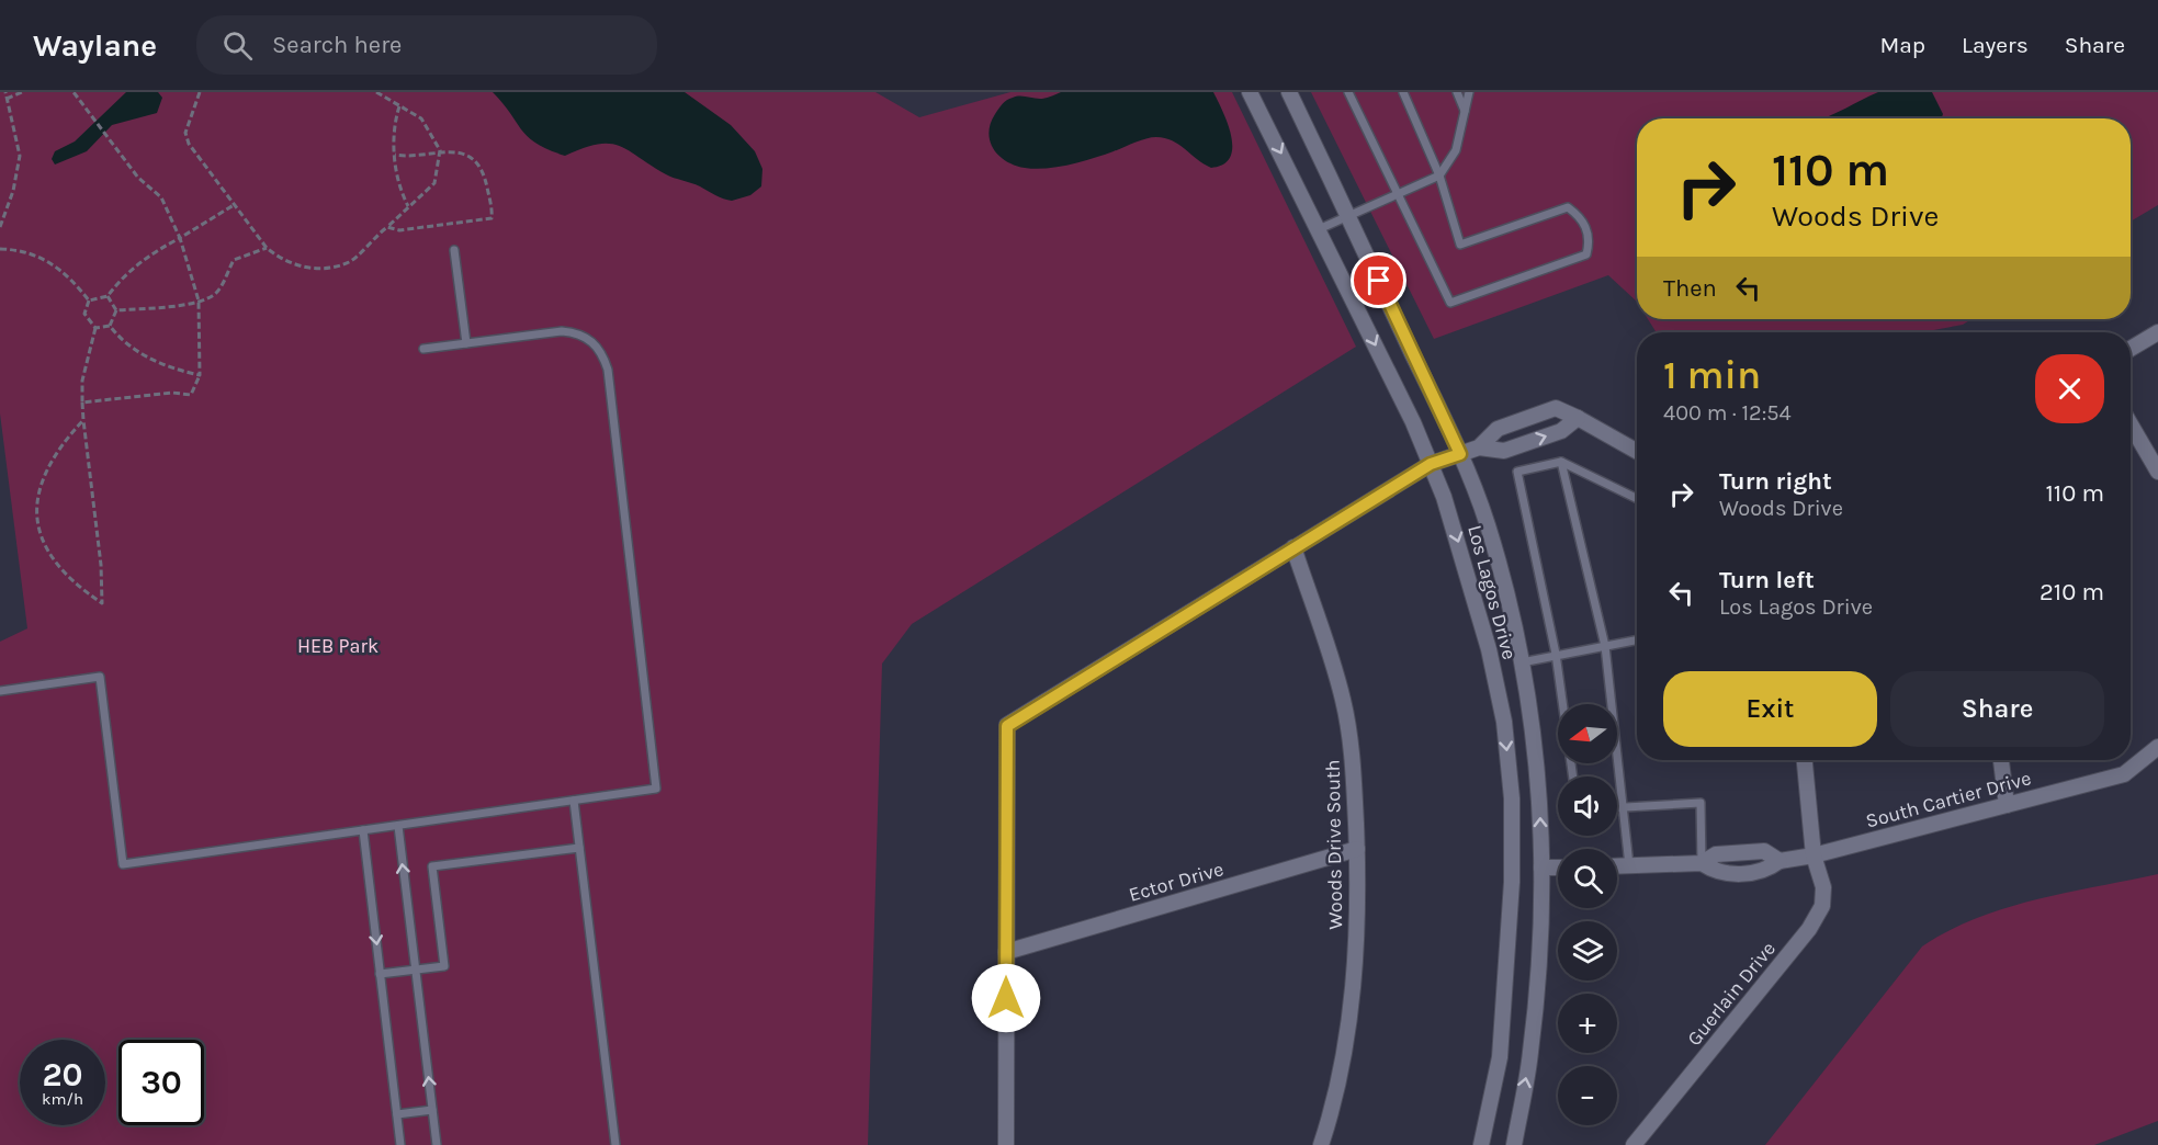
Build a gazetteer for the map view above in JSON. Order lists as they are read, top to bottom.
{
  "streets": {
    "street": [
      "Los Lagos Drive",
      "South Cartier Drive",
      "Woods Drive South",
      "Ector Drive",
      "Guerlain Drive"
    ]
  },
  "crossings": [
    ["South Cartier Drive", "Guerlain Drive"],
    ["Woods Drive South", "Ector Drive"]
  ],
  "parks": ["HEB Park"],
  "north": "left",
  "page": {
    "header": "Waylane",
    "search": "Search here",
    "nav": ["Map", "Layers", "Share"],
    "turn": ["110 m", "Woods Drive"],
    "then": "Then",
    "heading": ["1 min", "400 m · 12:54"],
    "list": [
      {
        "name": "Turn right",
        "note": "Woods Drive",
        "value": "110 m"
      },
      {
        "name": "Turn left",
        "note": "Los Lagos Drive",
        "value": "210 m"
      }
    ],
    "buttons": ["Exit", "Share"],
    "map_buttons": ["+", "−"],
    "speed": "20 km/h",
    "limit": "30"
  }
}
